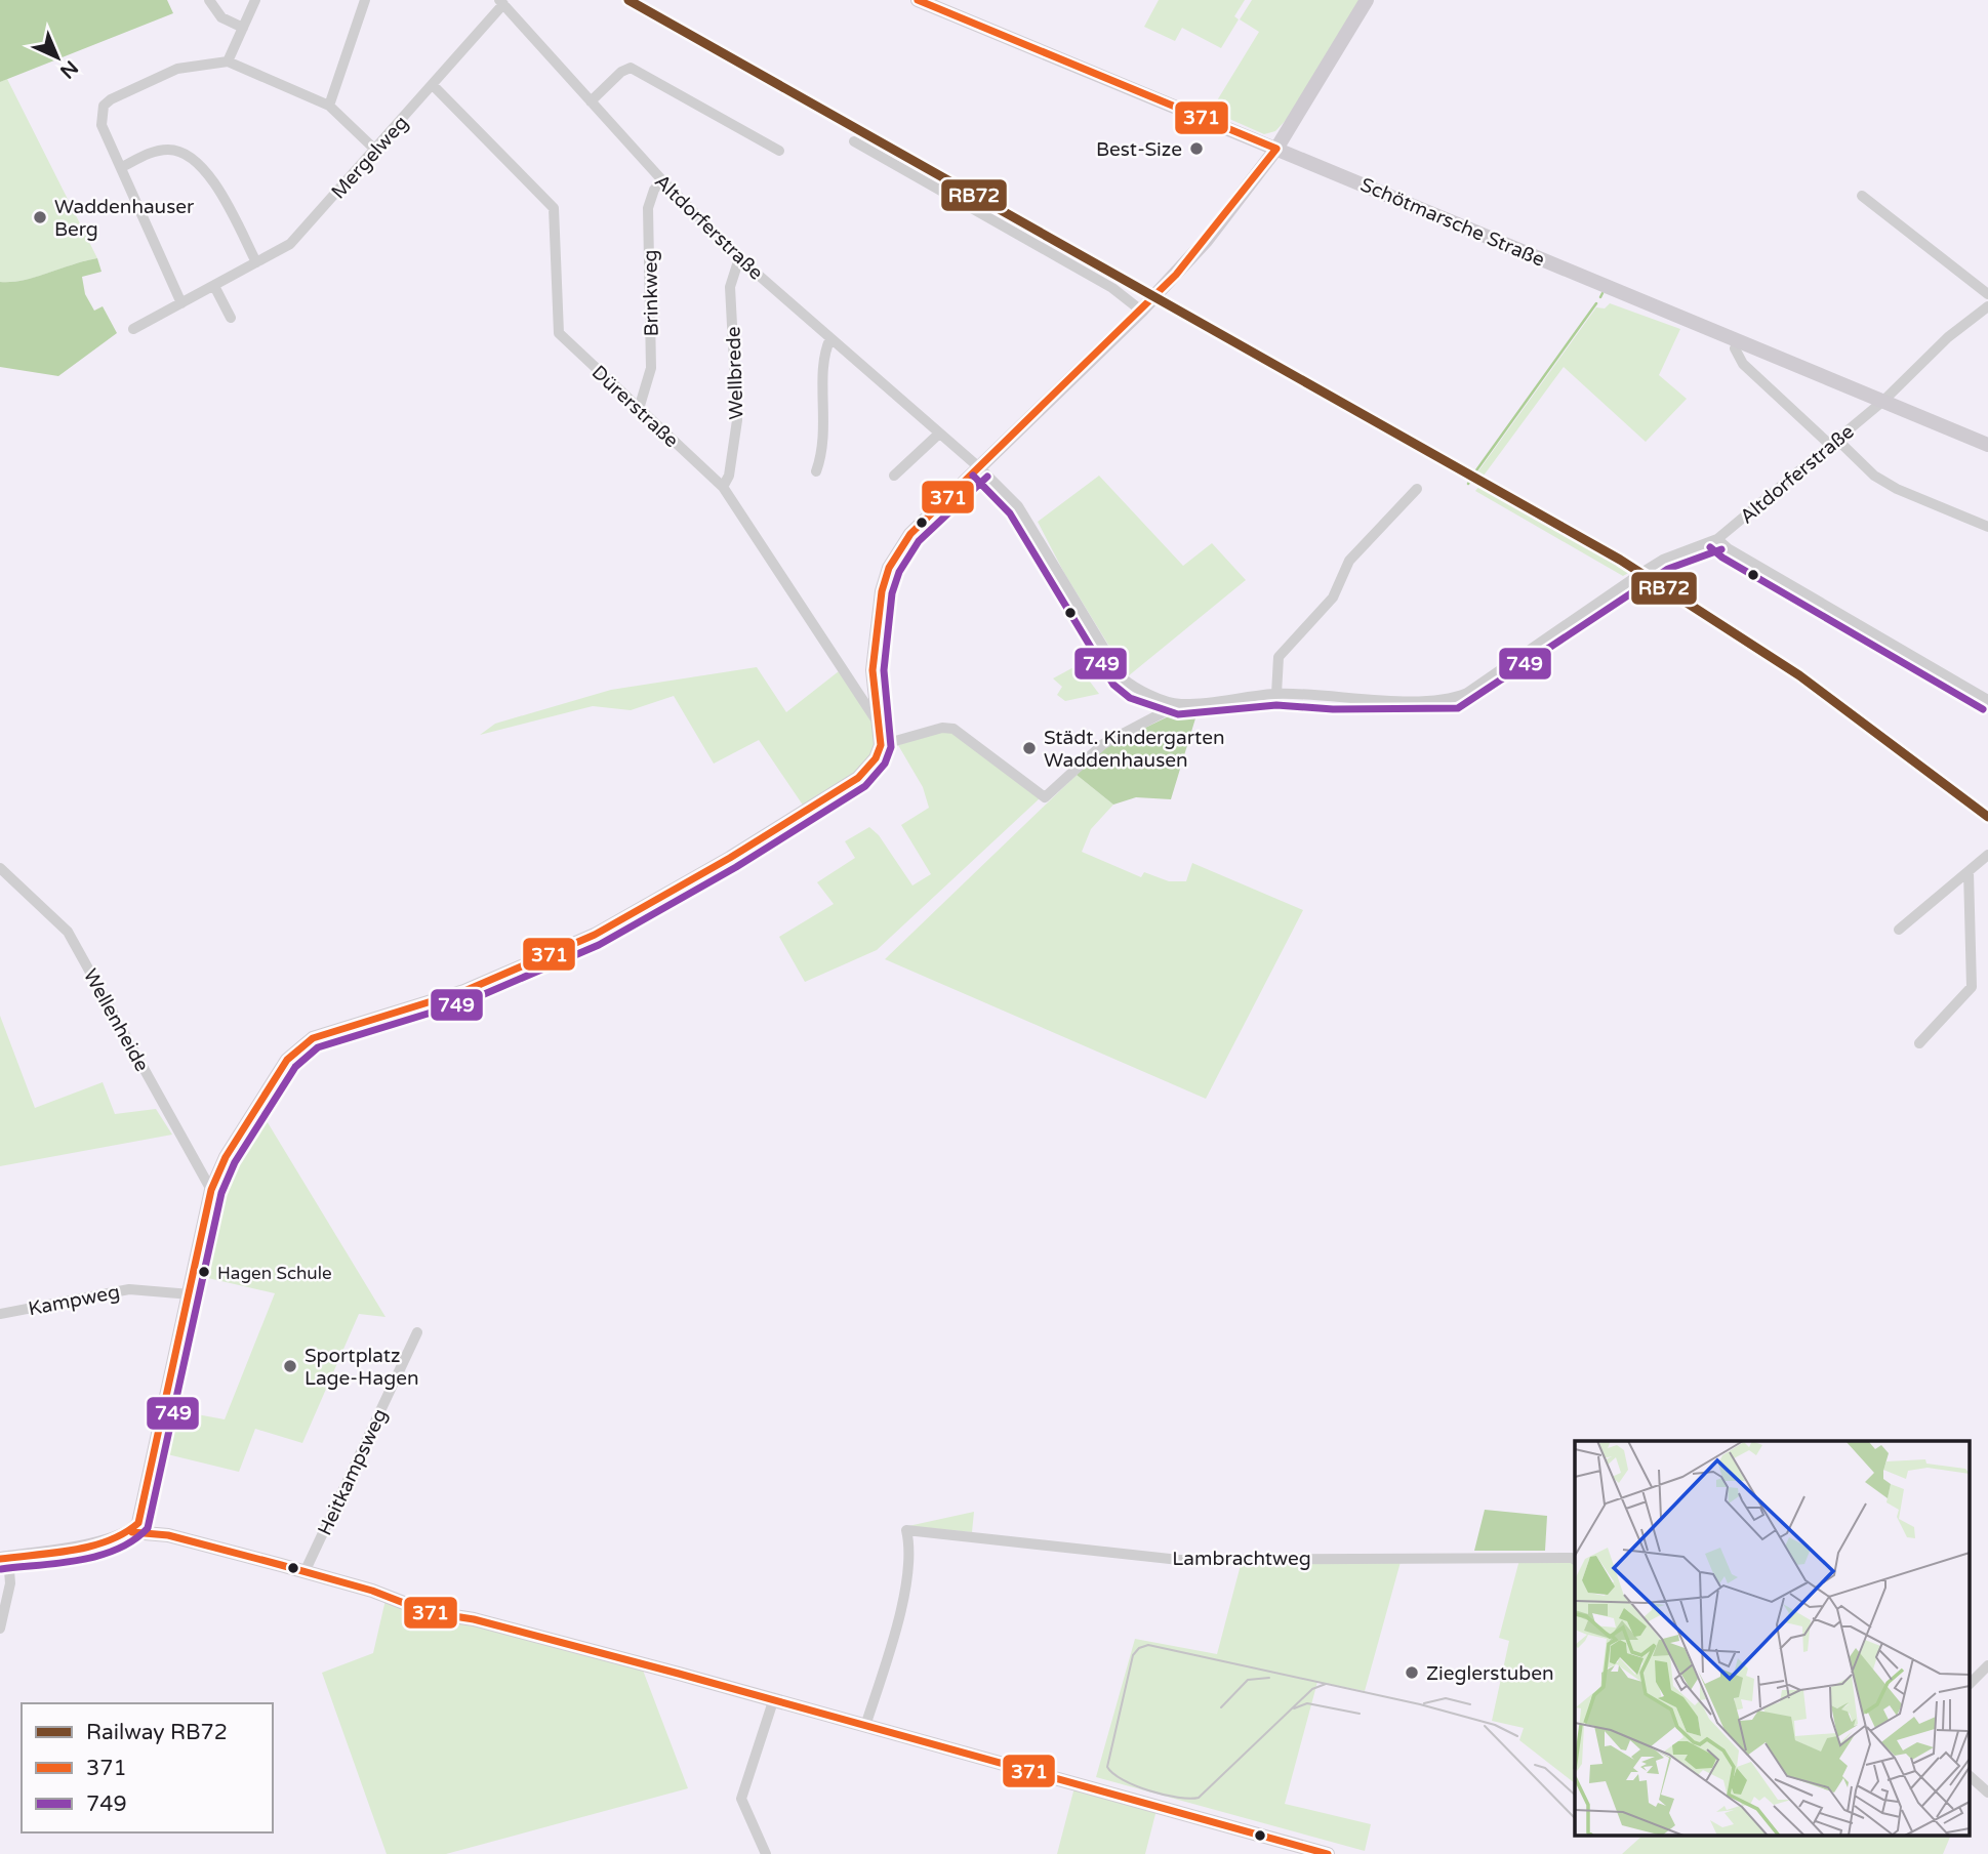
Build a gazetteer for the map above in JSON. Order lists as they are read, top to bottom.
{
  "streets": {
    "main road": ["Schötmarsche Straße"],
    "street": [
      "Mergelweg",
      "Altdorferstraße",
      "Brinkweg",
      "Wellbrede",
      "Dürerstraße",
      "Wellenheide",
      "Kampweg",
      "Heitkampsweg",
      "Lambrachtweg"
    ]
  },
  "crossings": [
    ["Mergelweg", "Altdorferstraße"],
    ["Mergelweg", "Dürerstraße"],
    ["Schötmarsche Straße", "Altdorferstraße"],
    ["Altdorferstraße", "Brinkweg"],
    ["Altdorferstraße", "Wellbrede"],
    ["Brinkweg", "Dürerstraße"],
    ["Wellbrede", "Dürerstraße"]
  ],
  "places": [
    "Best-Size",
    "Waddenhauser Berg",
    "Städt. Kindergarten Waddenhausen",
    "Hagen Schule",
    "Sportplatz Lage-Hagen",
    "Zieglerstuben"
  ],
  "lines": ["rail line RB72", "transit line 371", "transit line 749"],
  "legend": ["Railway RB72", "371", "749"],
  "north": "bottom right"
}
